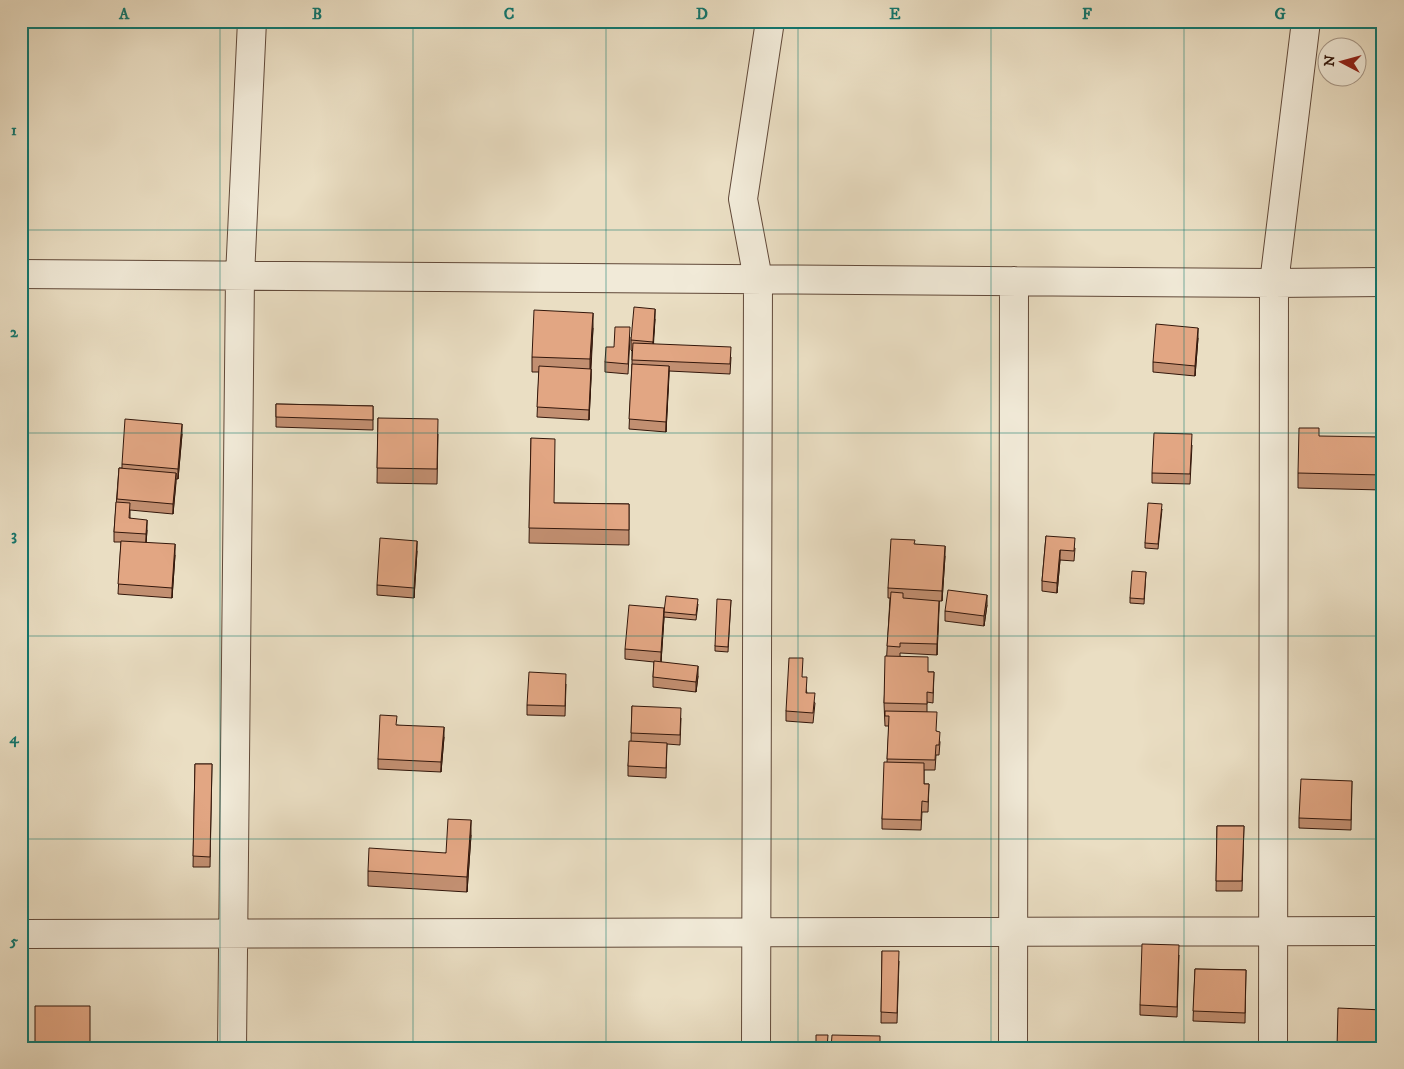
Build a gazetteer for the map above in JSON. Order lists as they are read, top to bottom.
{
  "north": "left",
  "grid": {
    "columns": [
      "A",
      "B",
      "C",
      "D",
      "E",
      "F",
      "G"
    ],
    "rows": [
      "1",
      "2",
      "3",
      "4",
      "5"
    ]
  }
}
